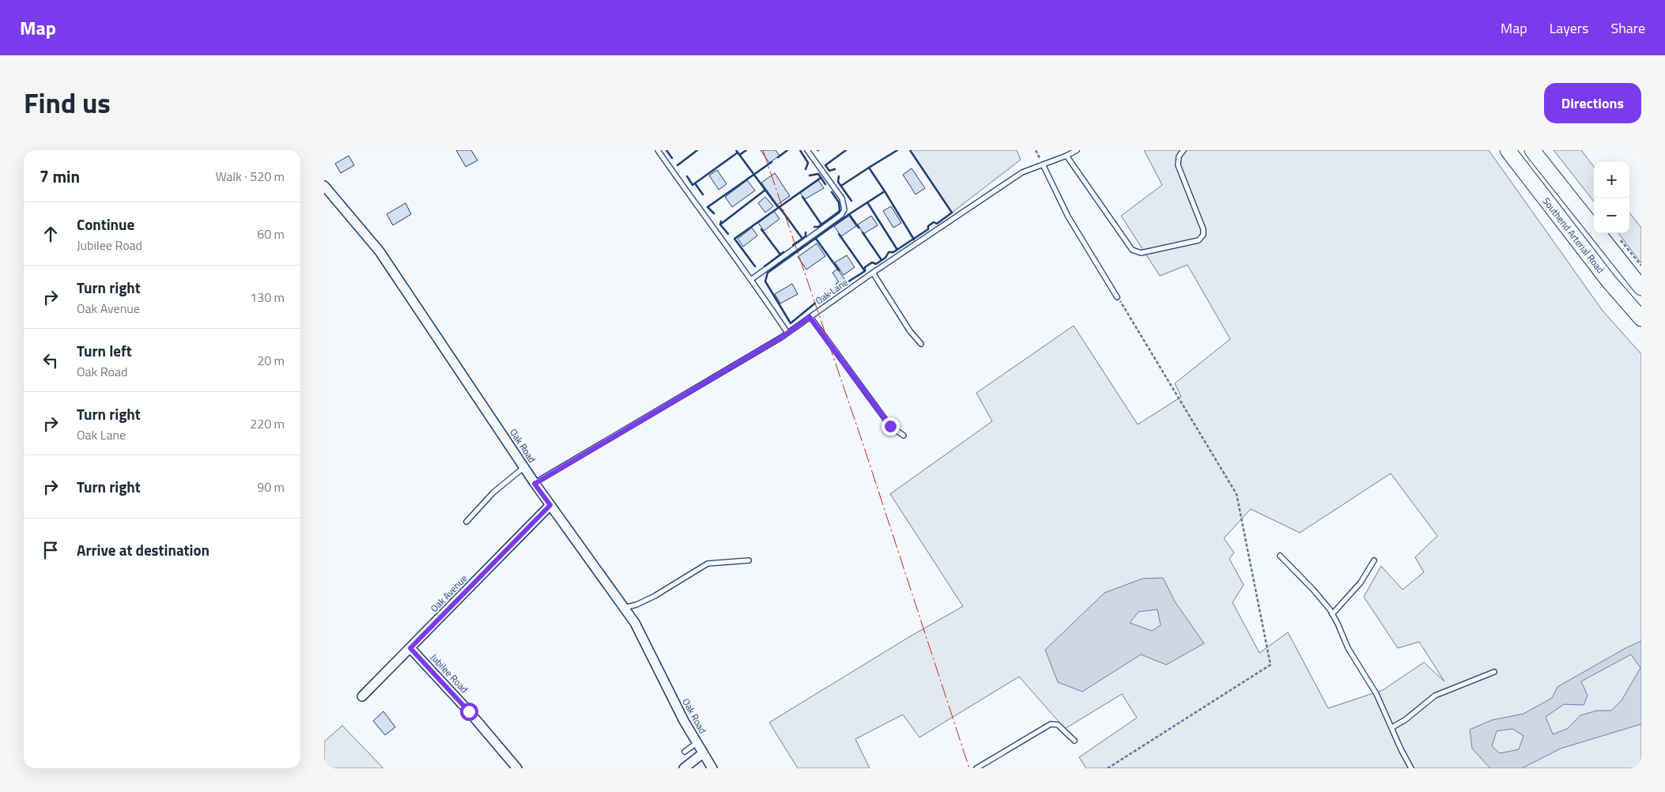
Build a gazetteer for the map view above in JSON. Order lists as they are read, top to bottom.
{
  "streets": {
    "highway": ["Southend Arterial Road"],
    "street": ["Oak Road", "Oak Avenue", "Jubilee Road"],
    "lane": ["Oak Lane"]
  },
  "crossings": [
    ["Oak Lane", "Oak Road"],
    ["Oak Road", "Oak Avenue"],
    ["Oak Avenue", "Jubilee Road"]
  ],
  "page": {
    "header": "Map",
    "nav": ["Map", "Layers", "Share"],
    "title": "Find us",
    "buttons": "Directions",
    "heading": ["7 min", "Walk · 520 m"],
    "map_buttons": ["+", "−"],
    "list": [
      ["Continue", "Jubilee Road", "60 m"],
      ["Turn right", "Oak Avenue", "130 m"],
      ["Turn left", "Oak Road", "20 m"],
      ["Turn right", "Oak Lane", "220 m"],
      ["Turn right", "90 m"],
      "Arrive at destination"
    ]
  }
}
